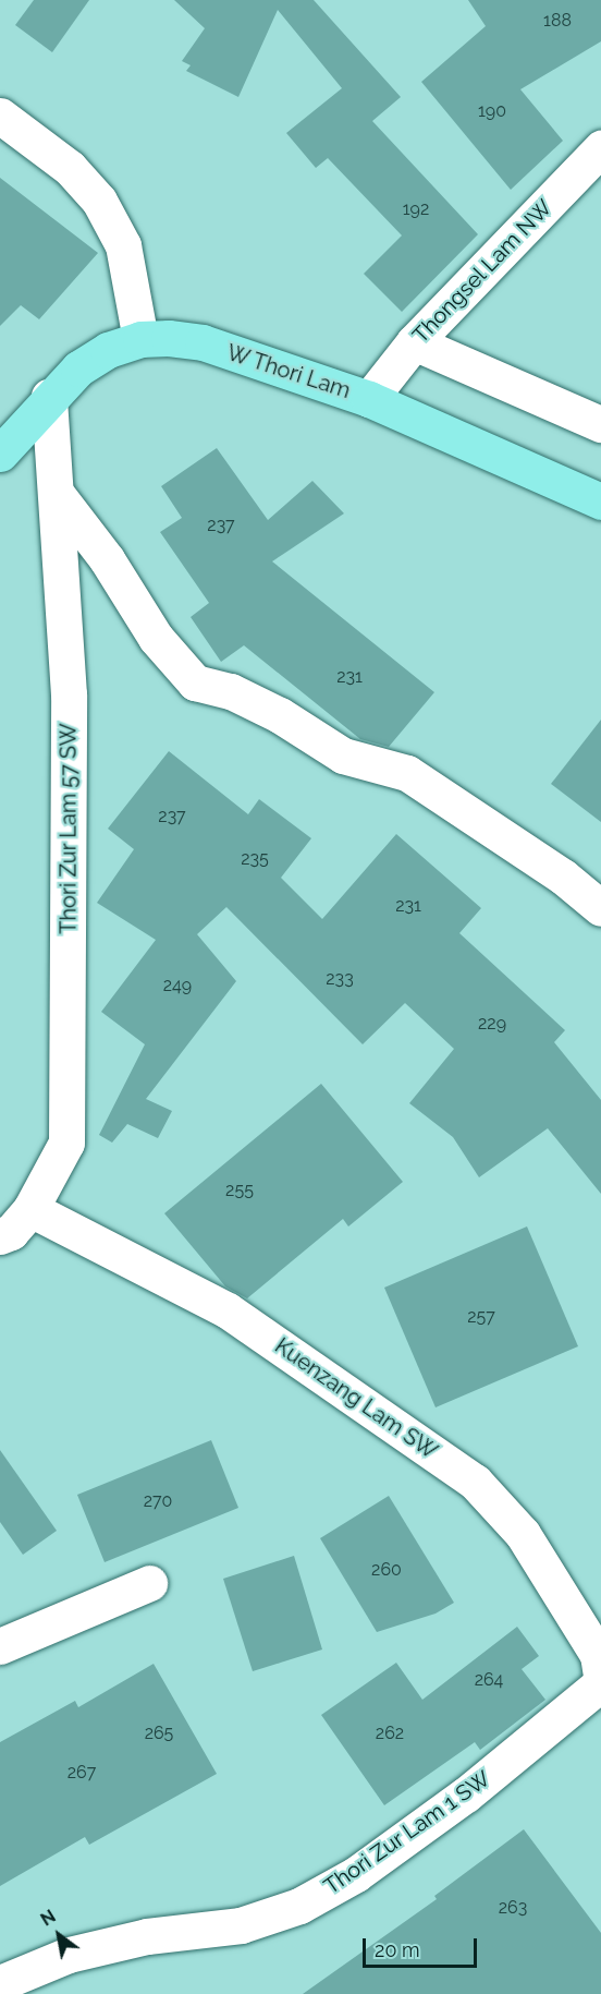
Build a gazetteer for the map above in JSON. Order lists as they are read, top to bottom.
{
  "streets": {
    "main road": ["W Thori Lam"],
    "street": [
      "Thongsel Lam NW",
      "Thori Zur Lam 57 SW",
      "Kuenzang Lam SW",
      "Thori Zur Lam 1 SW"
    ]
  },
  "crossings": [
    ["Thongsel Lam NW", "W Thori Lam"],
    ["W Thori Lam", "Thori Zur Lam 57 SW"],
    ["Thori Zur Lam 57 SW", "Kuenzang Lam SW"]
  ],
  "house_numbers": [
    "188",
    "190",
    "192",
    "237",
    "231",
    "237",
    "235",
    "231",
    "233",
    "249",
    "229",
    "255",
    "257",
    "270",
    "260",
    "264",
    "265",
    "262",
    "267",
    "263"
  ],
  "scale_bar": "20 m",
  "north": "top left"
}
